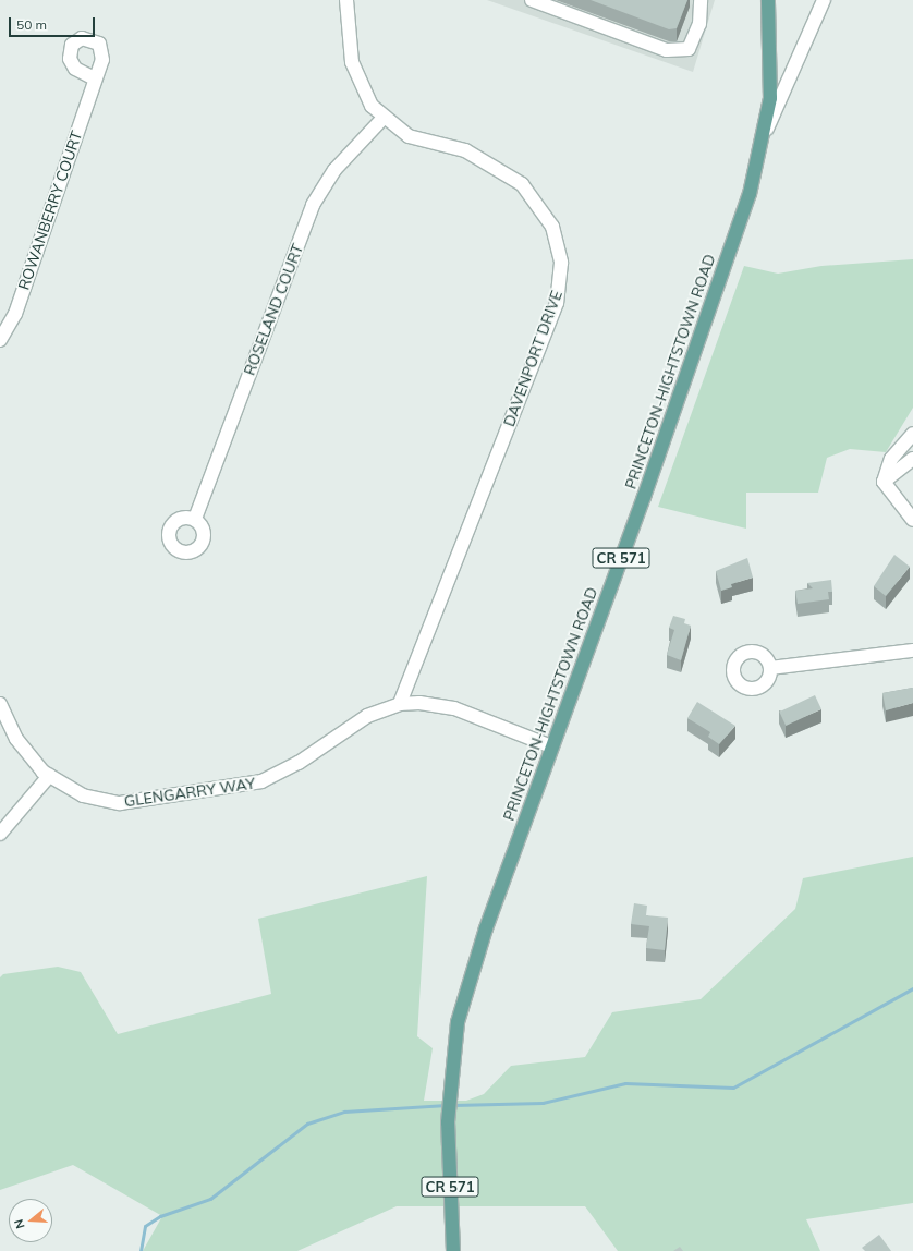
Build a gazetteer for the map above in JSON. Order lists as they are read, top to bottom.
{
  "streets": {
    "main road": ["PRINCETON-HIGHTSTOWN ROAD", "CR 571"],
    "street": [
      "ROWANBERRY COURT",
      "ROSELAND COURT",
      "DAVENPORT DRIVE",
      "GLENGARRY WAY"
    ]
  },
  "crossings": [
    ["ROSELAND COURT", "DAVENPORT DRIVE"],
    ["DAVENPORT DRIVE", "GLENGARRY WAY"],
    ["PRINCETON-HIGHTSTOWN ROAD", "GLENGARRY WAY"]
  ],
  "scale_bar": "50 m",
  "north": "left"
}
